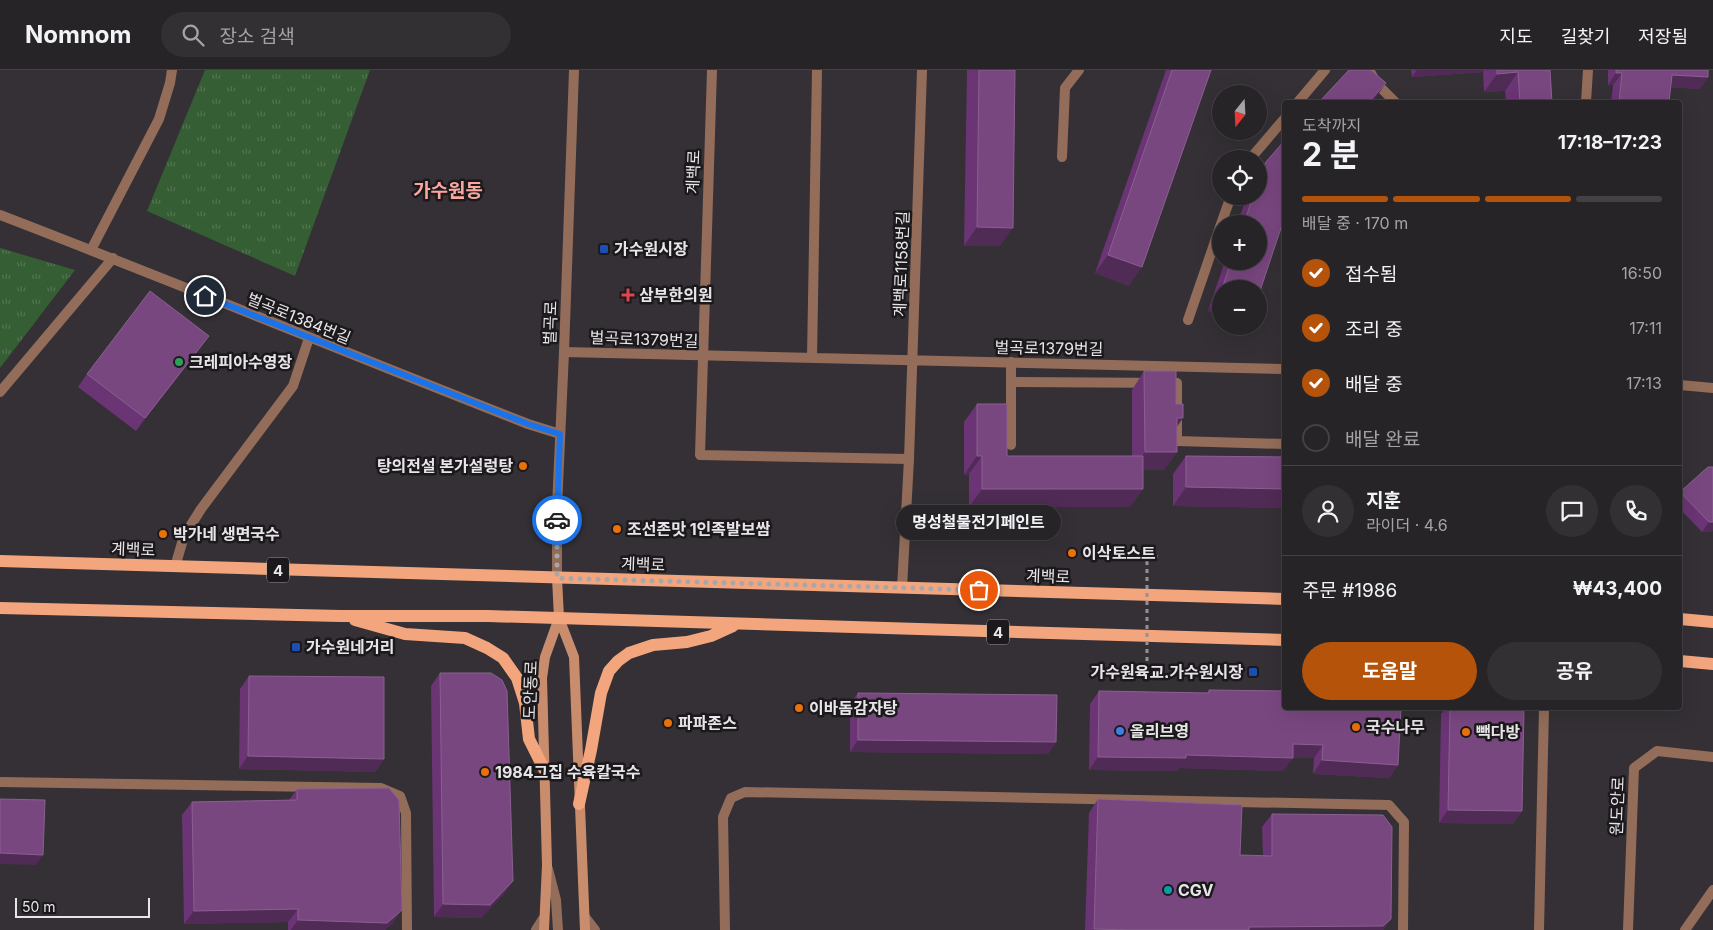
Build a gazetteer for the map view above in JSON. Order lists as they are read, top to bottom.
{
  "streets": {
    "main road": ["계백로", "4", "도안동로"],
    "street": [
      "계백로1158번길",
      "벌곡로1384번길",
      "벌곡로",
      "벌곡로1379번길",
      "원도안로"
    ]
  },
  "crossings": [
    ["계백로", "계백로1158번길"],
    ["계백로", "벌곡로"],
    ["계백로", "벌곡로1379번길"],
    ["계백로1158번길", "벌곡로1379번길"],
    ["벌곡로1384번길", "벌곡로"],
    ["벌곡로", "벌곡로1379번길"],
    ["4", "도안동로"]
  ],
  "districts": ["가수원동"],
  "places": {
    "transit": ["가수원시장", "가수원네거리", "가수원육교.가수원시장"],
    "health": ["삼부한의원"],
    "other": [
      "크레피아수영장",
      "탕의전설 본가설렁탕",
      "조선존맛 1인족발보쌈",
      "박가네 생면국수",
      "이삭토스트",
      "명성철물전기페인트",
      "이바돔감자탕",
      "파파존스",
      "국수나무",
      "올리브영",
      "빽다방",
      "1984그집 수육칼국수",
      "CGV"
    ]
  },
  "scale_bar": "50 m",
  "north": "bottom",
  "page": {
    "header": "Nomnom",
    "search": "장소 검색",
    "nav": ["지도", "길찾기", "저장됨"],
    "map_buttons": ["+", "−"],
    "heading": ["2 분", "도착까지", "17:18–17:23"],
    "panel": [
      "지훈",
      "라이더 · 4.6",
      "주문 #1986",
      "₩43,400"
    ],
    "bar": "배달 중 · 170 m",
    "list": [
      ["접수됨", "16:50"],
      ["조리 중", "17:11"],
      ["배달 중", "17:13"],
      "배달 완료"
    ],
    "bubble": "명성철물전기페인트",
    "buttons": ["도움말", "공유"],
    "scale": "50 m"
  }
}
